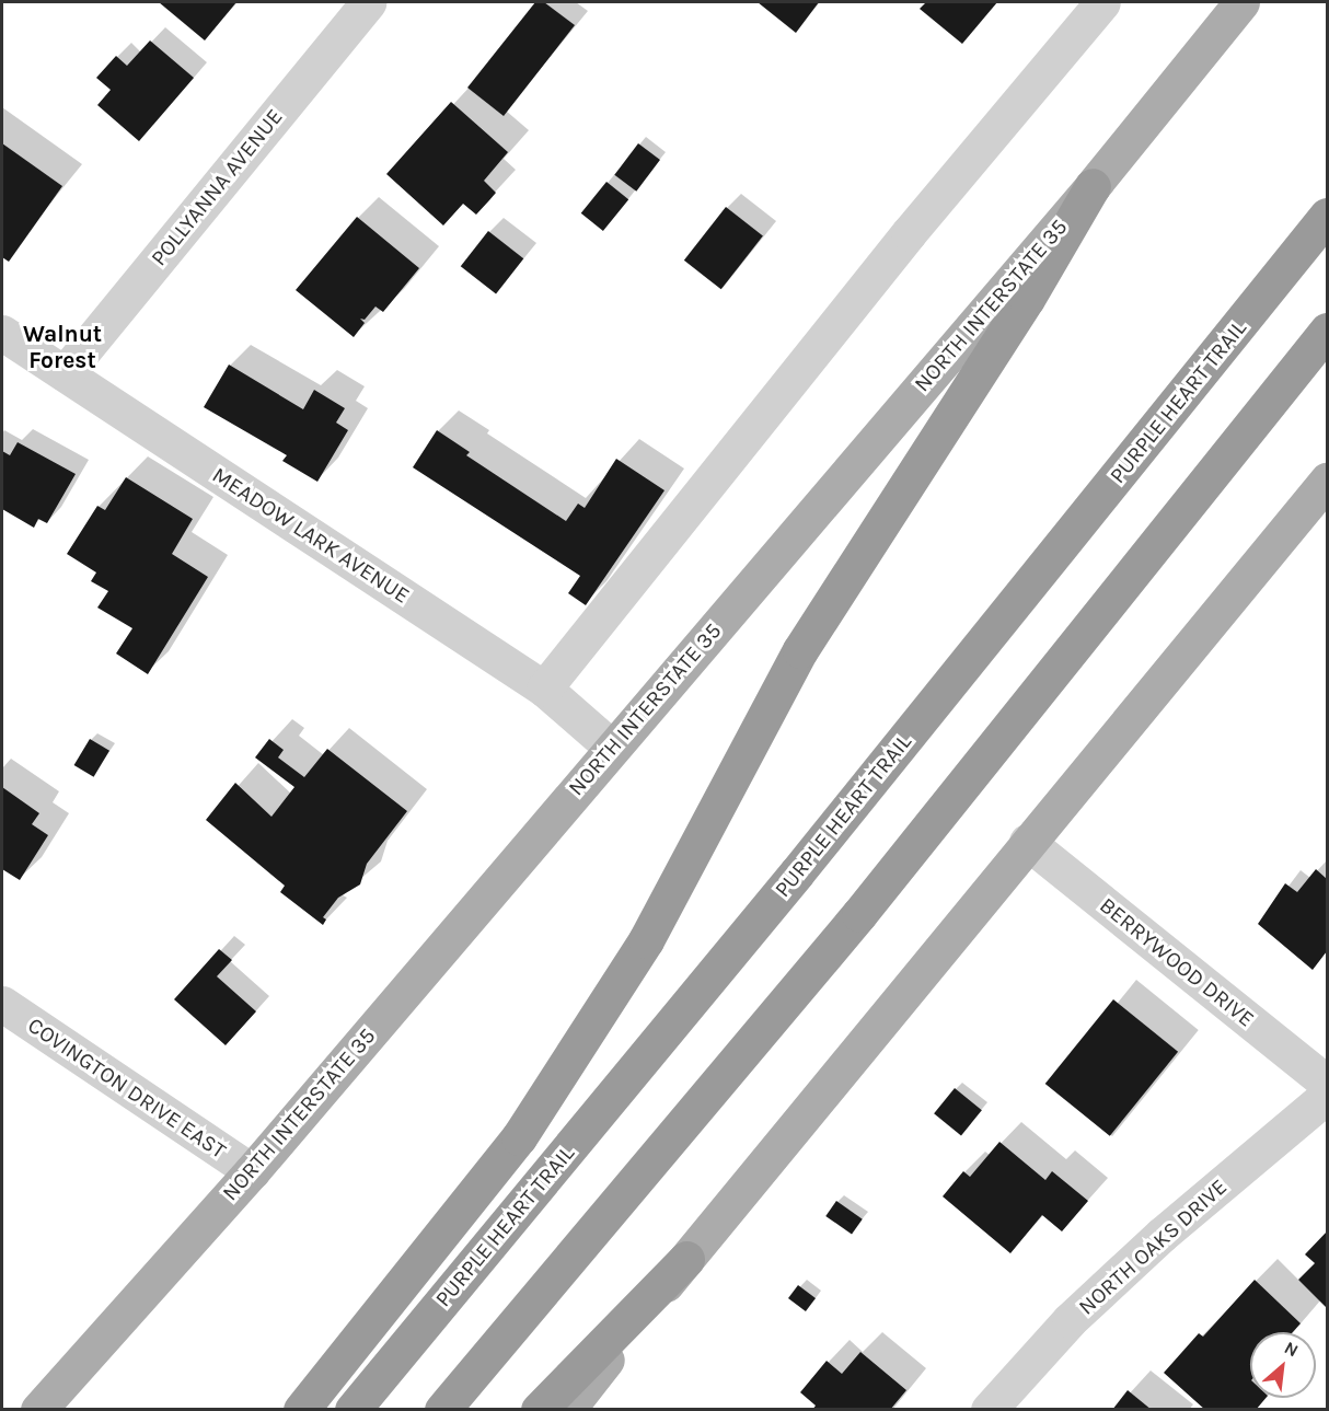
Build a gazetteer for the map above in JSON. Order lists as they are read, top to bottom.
{
  "streets": {
    "highway": ["PURPLE HEART TRAIL"],
    "main road": ["NORTH INTERSTATE 35"],
    "street": [
      "POLLYANNA AVENUE",
      "MEADOW LARK AVENUE",
      "BERRYWOOD DRIVE",
      "COVINGTON DRIVE EAST",
      "NORTH OAKS DRIVE"
    ]
  },
  "crossings": [
    ["POLLYANNA AVENUE", "MEADOW LARK AVENUE"],
    ["NORTH INTERSTATE 35", "MEADOW LARK AVENUE"],
    ["NORTH INTERSTATE 35", "COVINGTON DRIVE EAST"]
  ],
  "districts": ["Walnut Forest"],
  "north": "top right"
}
